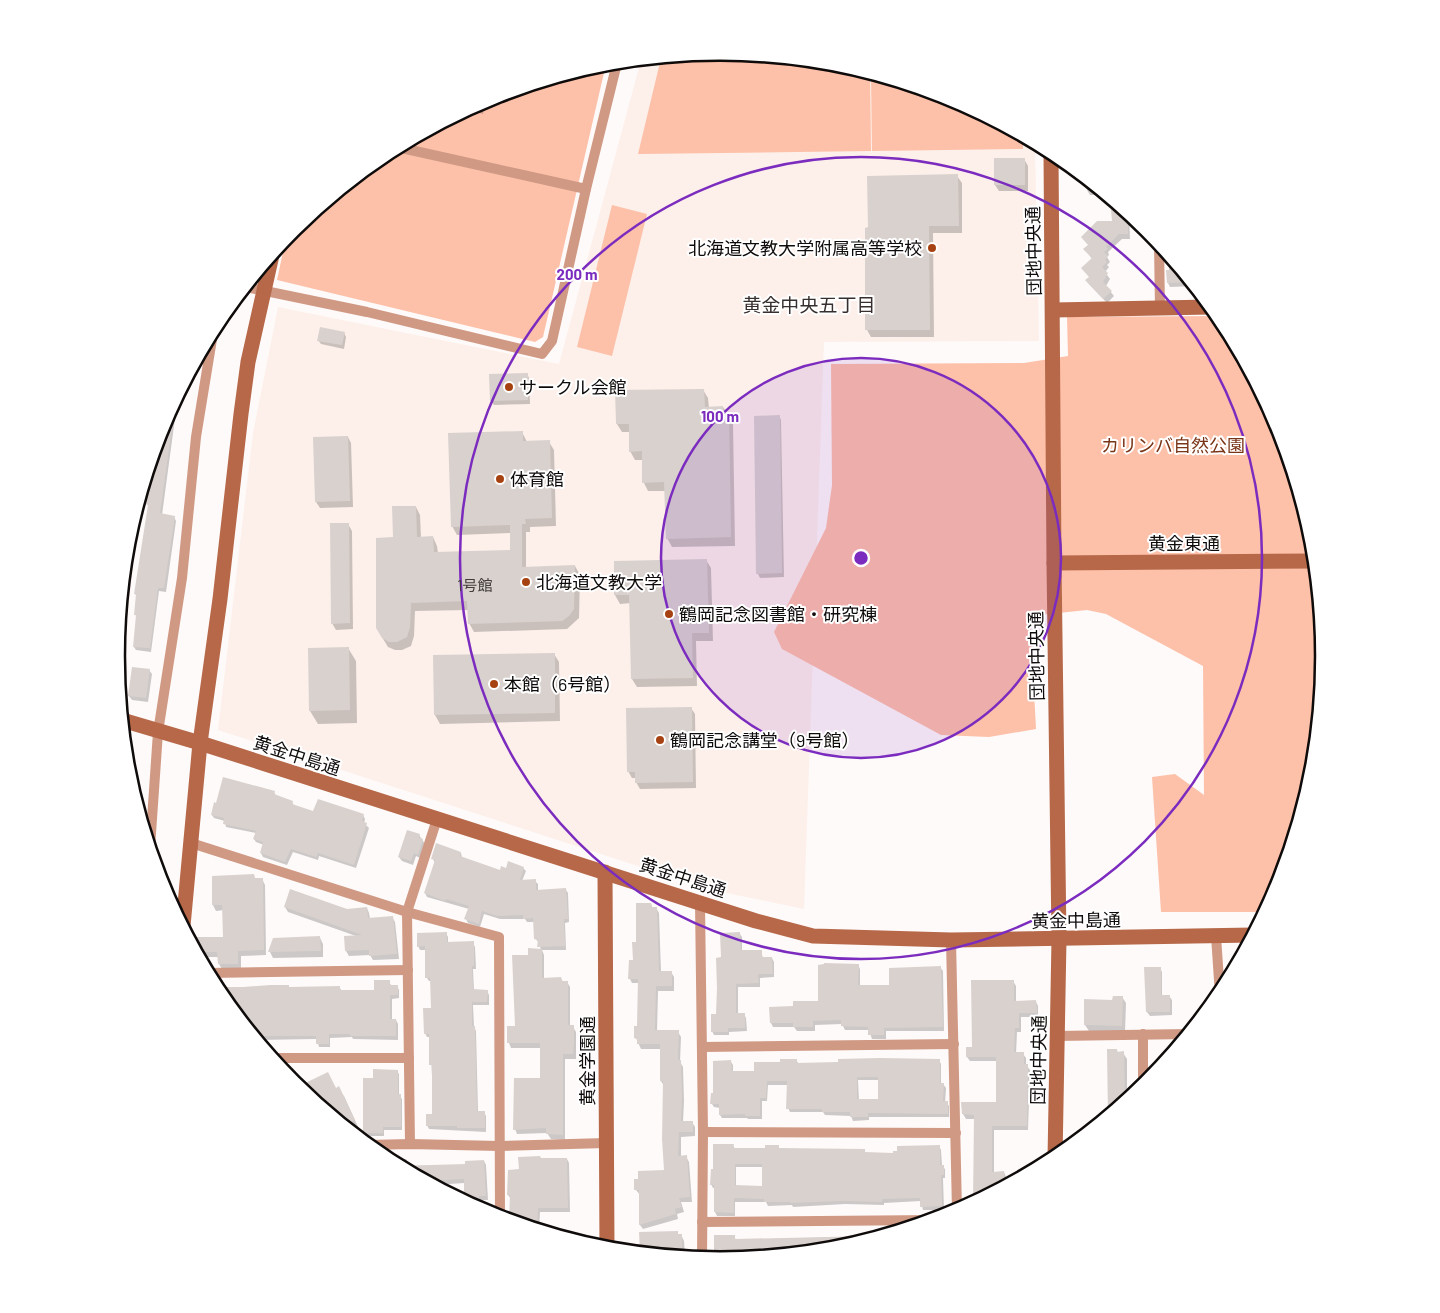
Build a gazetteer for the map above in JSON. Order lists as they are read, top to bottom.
{
  "streets": {
    "street": [
      "団地中央通",
      "黄金東通",
      "黄金中島通",
      "黄金学園通"
    ]
  },
  "crossings": [
    ["団地中央通", "黄金東通"],
    ["団地中央通", "黄金中島通"],
    ["黄金中島通", "黄金学園通"]
  ],
  "districts": ["黄金中央五丁目"],
  "parks": ["カリンバ自然公園"],
  "places": [
    "北海道文教大学附属高等学校",
    "サークル会館",
    "体育館",
    "北海道文教大学",
    "鶴岡記念図書館・研究棟",
    "本館（6号館）",
    "鶴岡記念講堂（9号館）"
  ],
  "house_numbers": ["1号館"],
  "rings": ["200 m", "100 m"]
}
